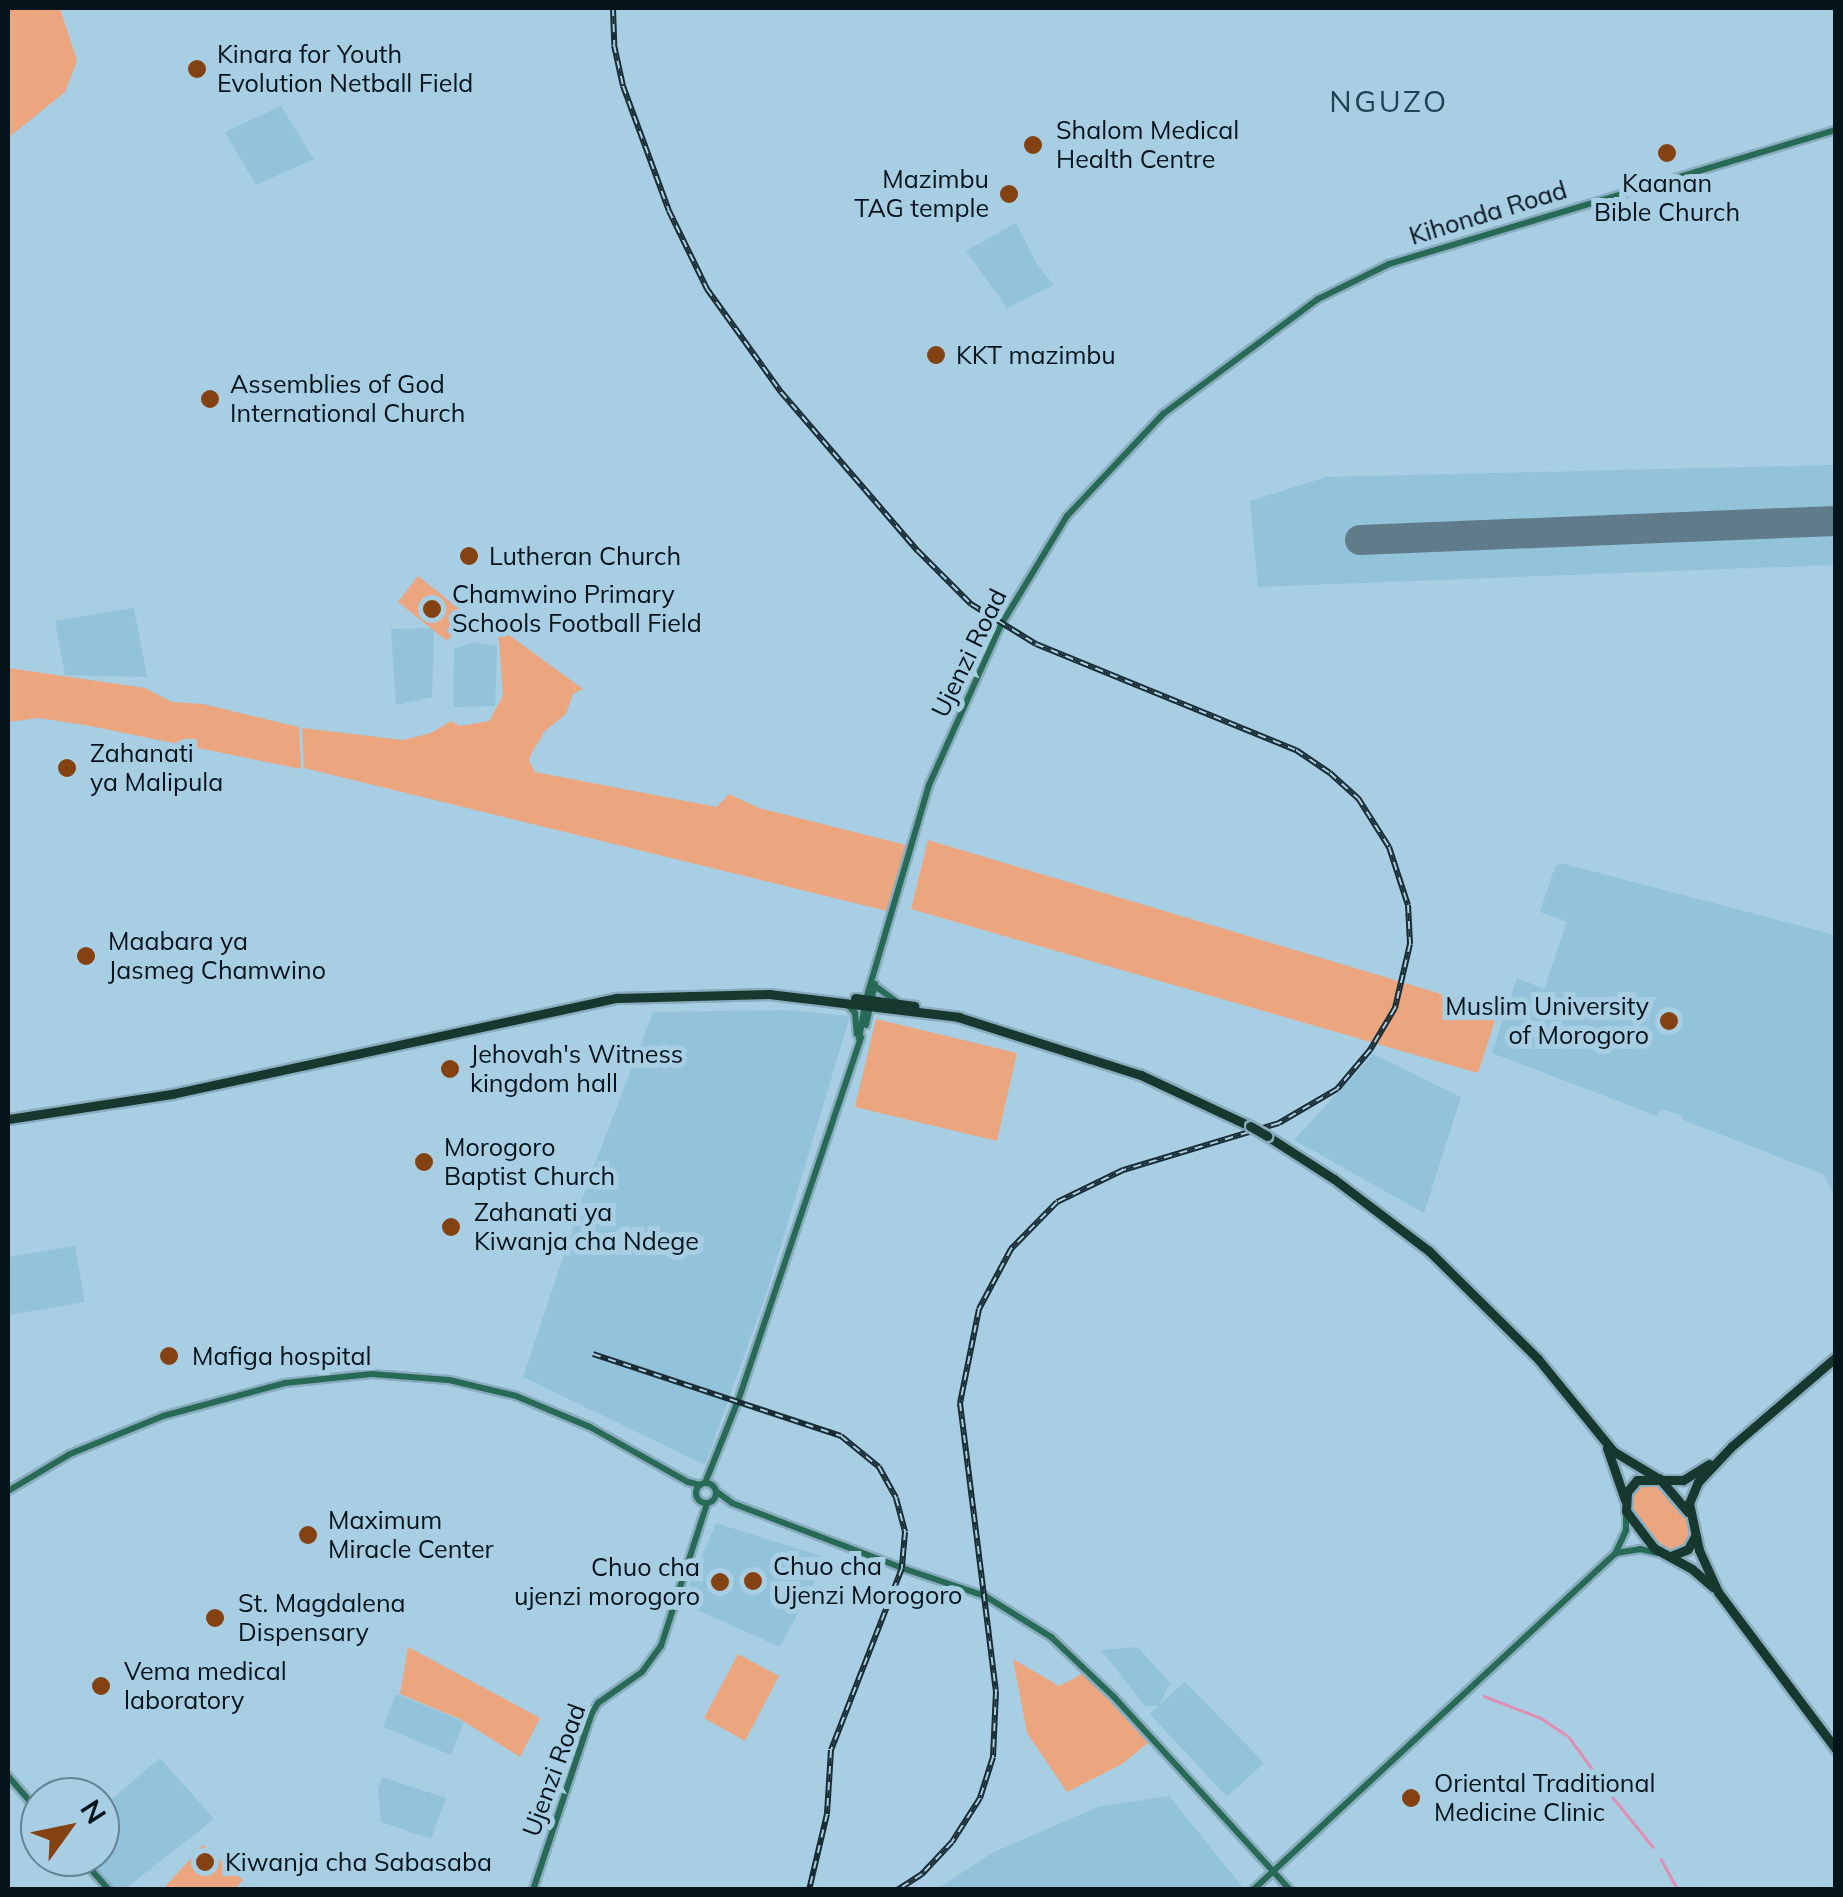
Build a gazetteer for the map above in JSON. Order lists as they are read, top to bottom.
{
  "streets": {
    "street": ["Kihonda Road", "Ujenzi Road"]
  },
  "crossings": [
    ["Kihonda Road", "Ujenzi Road"]
  ],
  "districts": ["NGUZO"],
  "places": [
    "Kinara for Youth Evolution Netball Field",
    "Shalom Medical Health Centre",
    "Kaanan Bible Church",
    "Mazimbu TAG temple",
    "KKT mazimbu",
    "Assemblies of God International Church",
    "Lutheran Church",
    "Chamwino Primary Schools Football Field",
    "Zahanati ya Malipula",
    "Maabara ya Jasmeg Chamwino",
    "Muslim University of Morogoro",
    "Jehovah's Witness kingdom hall",
    "Morogoro Baptist Church",
    "Zahanati ya Kiwanja cha Ndege",
    "Mafiga hospital",
    "Maximum Miracle Center",
    "Chuo cha Ujenzi Morogoro",
    "Chuo cha ujenzi morogoro",
    "St. Magdalena Dispensary",
    "Vema medical laboratory",
    "Oriental Traditional Medicine Clinic",
    "Kiwanja cha Sabasaba"
  ],
  "north": "top right"
}
